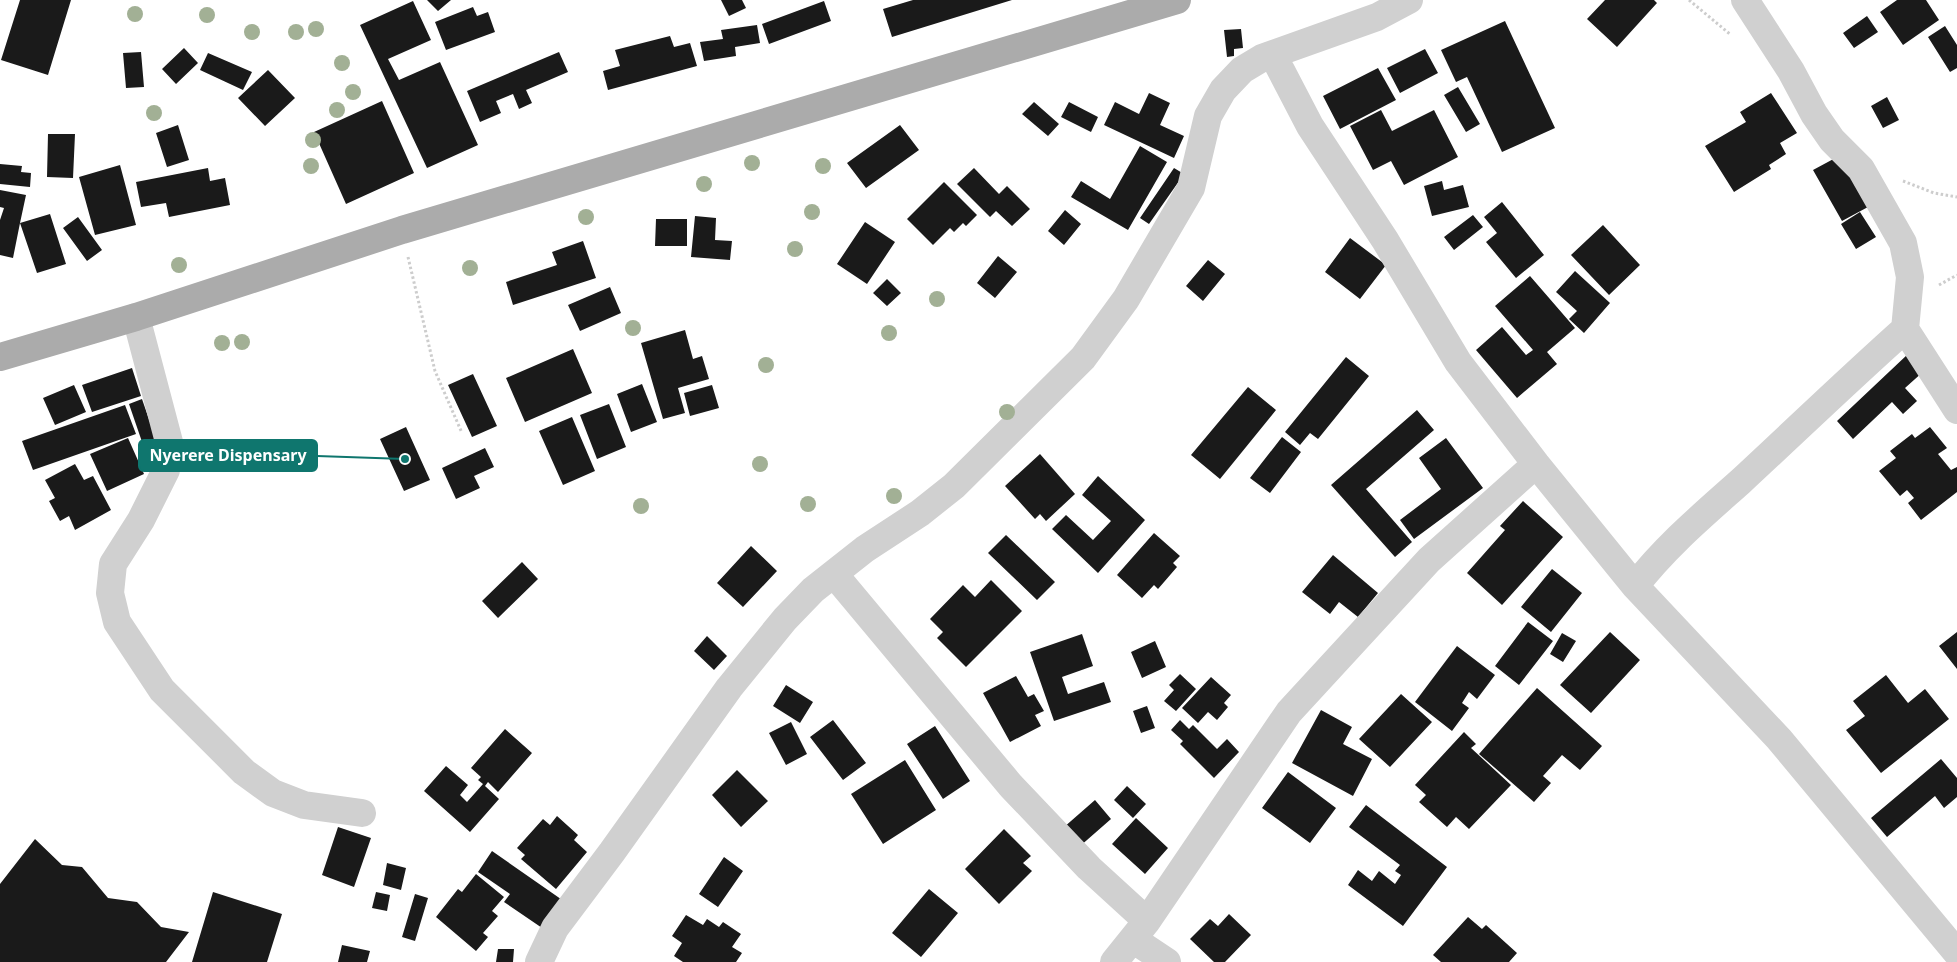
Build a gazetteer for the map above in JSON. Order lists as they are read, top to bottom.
{
  "places": ["Nyerere Dispensary"]
}
